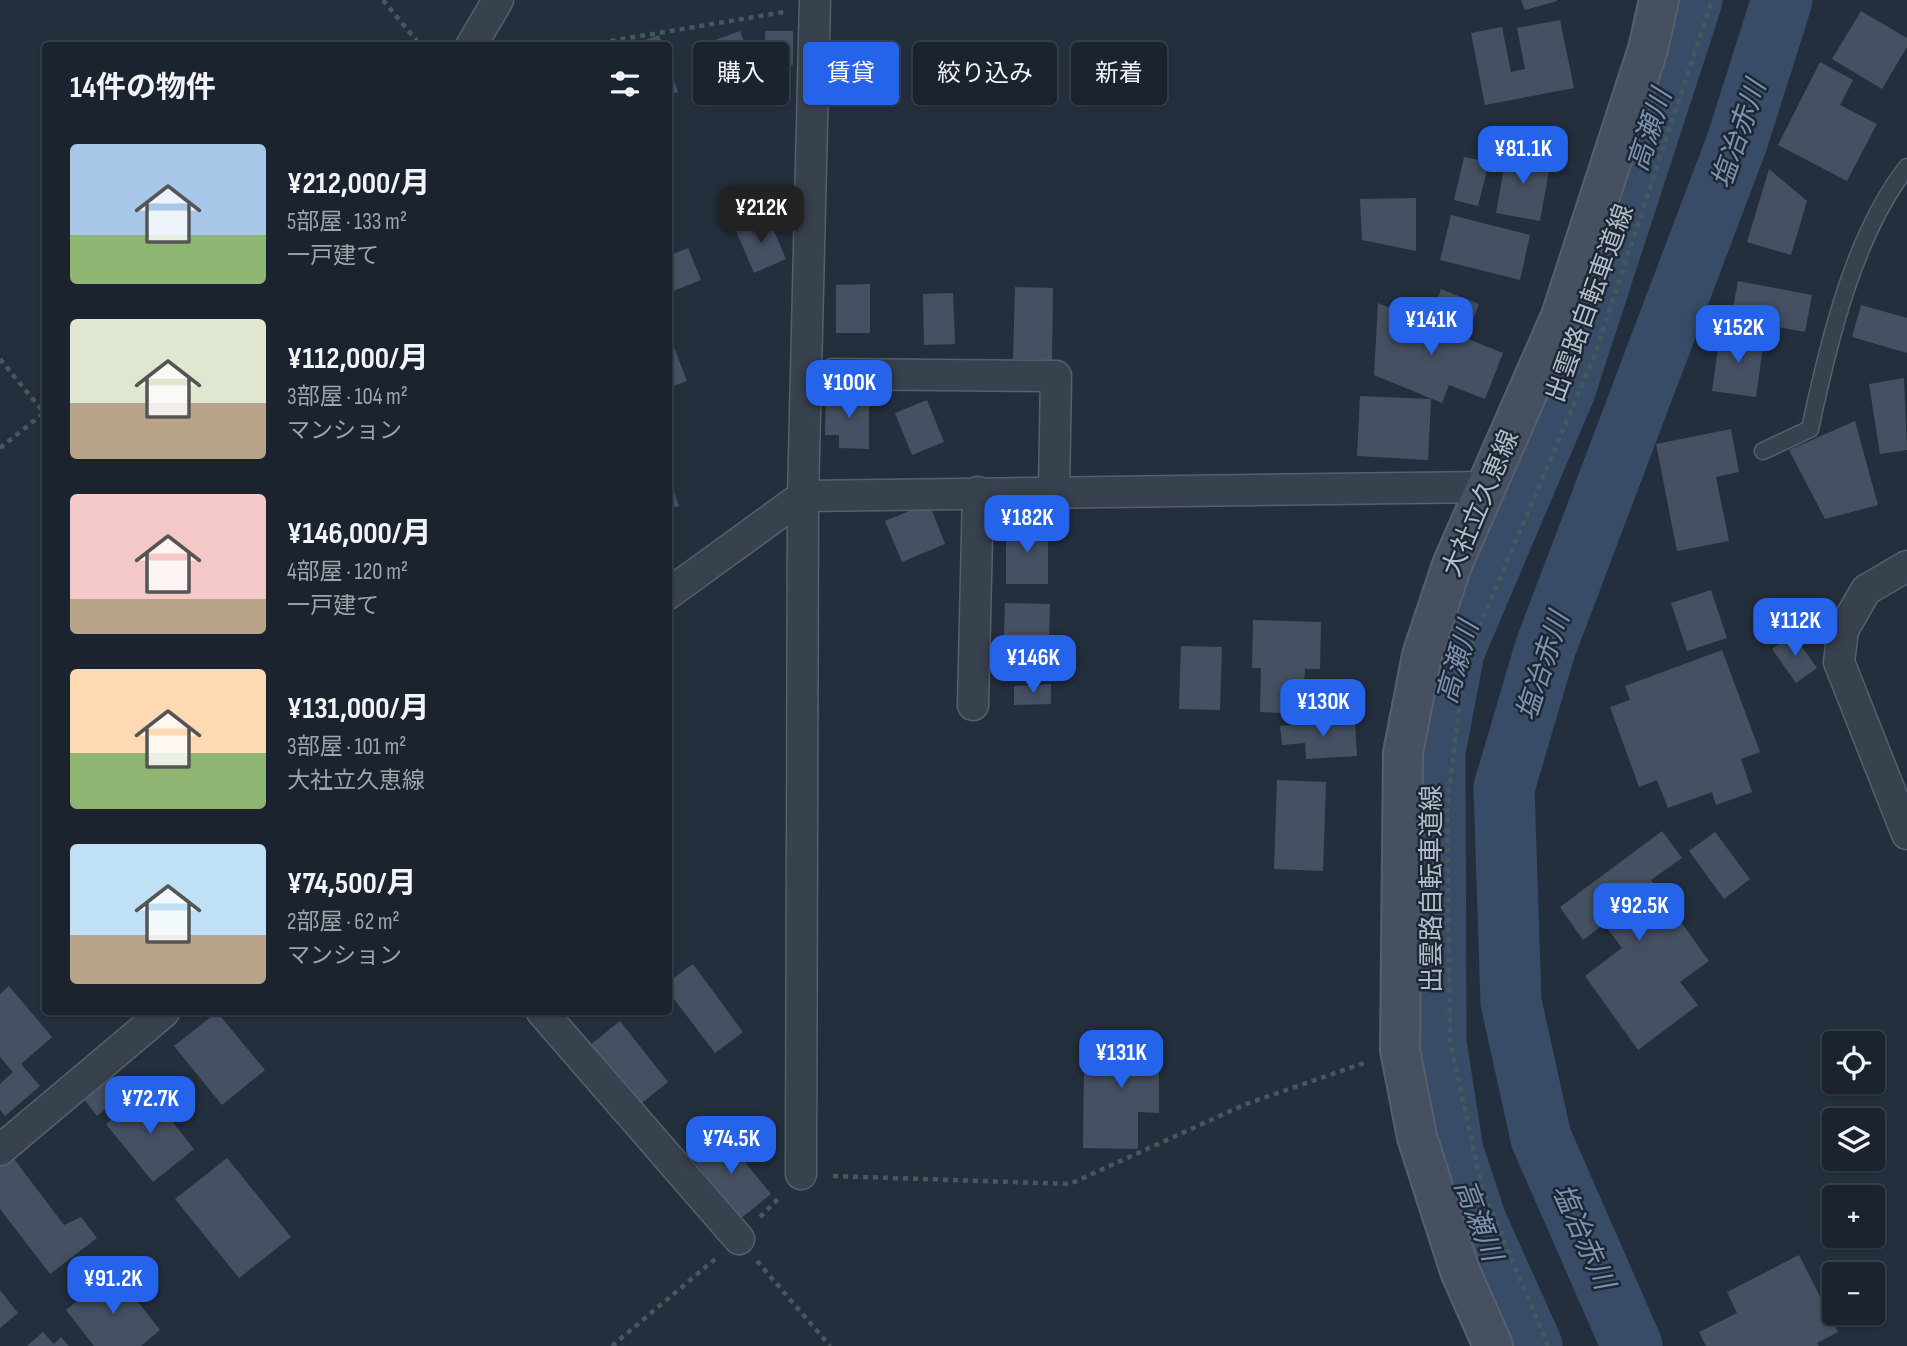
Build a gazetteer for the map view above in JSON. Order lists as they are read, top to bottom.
{
  "streets": {
    "main road": ["大社立久恵線"],
    "path": ["出雲路自転車道線"]
  },
  "water": ["高瀬川", "塩冶赤川"],
  "page": {
    "chip": [
      "購入",
      "賃貸",
      "絞り込み",
      "新着"
    ],
    "heading": "14件の物件",
    "price": [
      "¥81.1K",
      "¥212K",
      "¥141K",
      "¥152K",
      "¥100K",
      "¥182K",
      "¥112K",
      "¥146K",
      "¥130K",
      "¥92.5K",
      "¥131K",
      "¥72.7K",
      "¥74.5K",
      "¥91.2K"
    ],
    "list": [
      {
        "name": "¥212,000/月",
        "note": "5部屋 · 133 m² · 一戸建て"
      },
      {
        "name": "¥112,000/月",
        "note": "3部屋 · 104 m² · マンション"
      },
      {
        "name": "¥146,000/月",
        "note": "4部屋 · 120 m² · 一戸建て"
      },
      {
        "name": "¥131,000/月",
        "note": "3部屋 · 101 m² · 大社立久恵線"
      },
      {
        "name": "¥74,500/月",
        "note": "2部屋 · 62 m² · マンション"
      }
    ],
    "map_buttons": ["+", "−"]
  }
}
